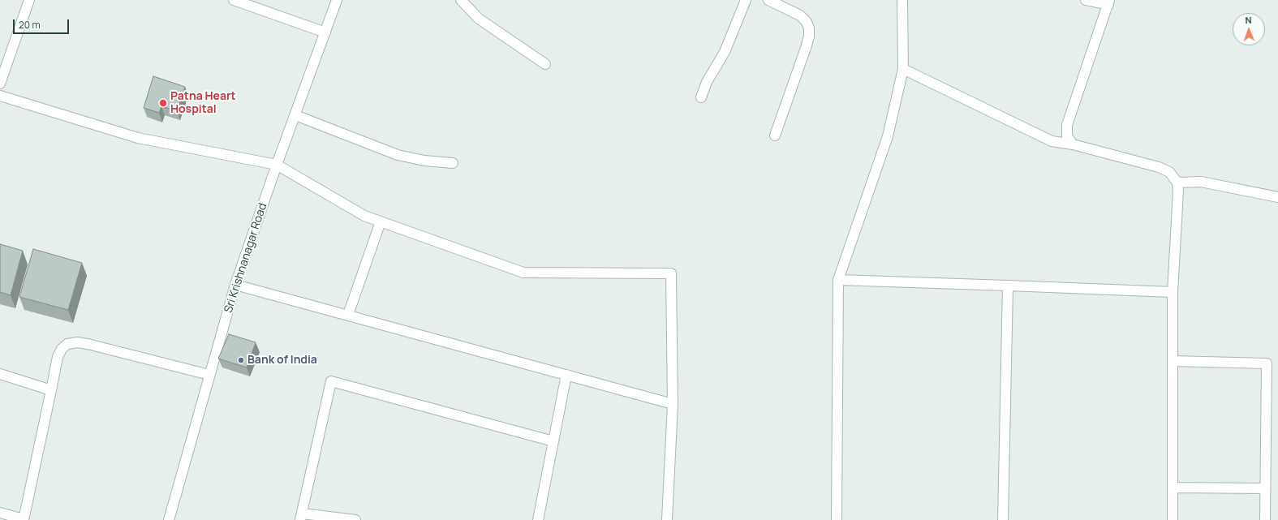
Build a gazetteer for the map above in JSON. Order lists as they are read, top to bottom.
{
  "streets": {
    "street": ["Sri Krishnanagar Road"]
  },
  "places": ["Patna Heart Hospital", "Bank of India"],
  "scale_bar": "20 m",
  "north": "top"
}
